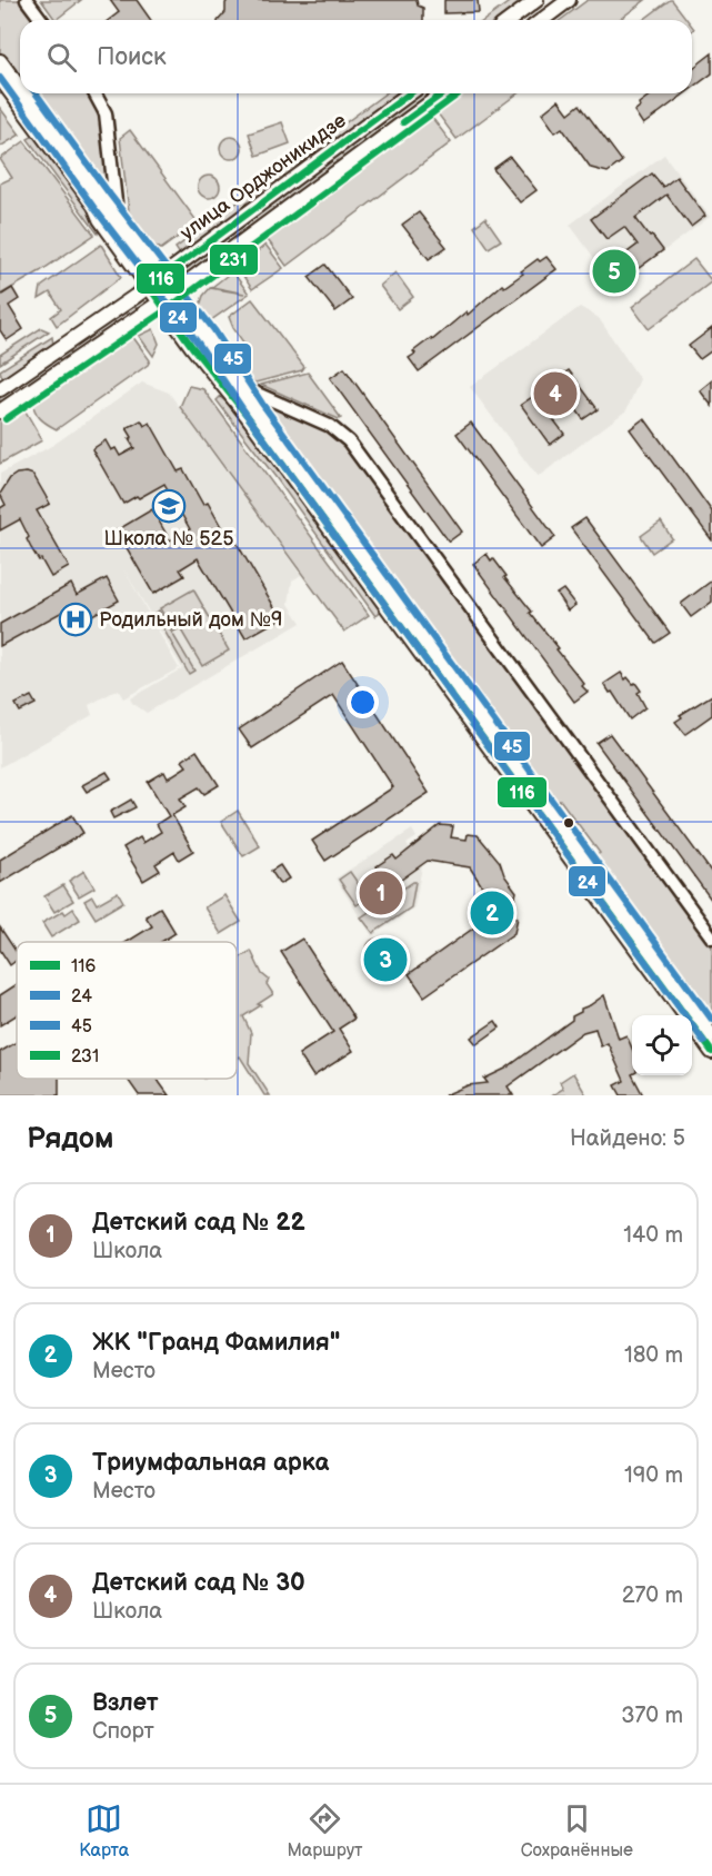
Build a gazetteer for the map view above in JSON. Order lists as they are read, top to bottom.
{
  "streets": {
    "street": ["улица Орджоникидзе"]
  },
  "places": {
    "school or university": ["Школа № 525"],
    "hospital": ["Родильный дом №9"]
  },
  "lines": [
    "transit line 24",
    "transit line 116",
    "transit line 45",
    "transit line 231"
  ],
  "legend": [
    "116",
    "24",
    "45",
    "231"
  ],
  "page": {
    "search": "Поиск",
    "pins": [
      "5",
      "4",
      "1",
      "2",
      "3"
    ],
    "heading": ["Рядом", "Найдено: 5"],
    "list": [
      {
        "mark": "1",
        "name": "Детский сад № 22",
        "note": "Школа",
        "value": "140 m"
      },
      {
        "mark": "2",
        "name": "ЖК \"Гранд Фамилия\"",
        "note": "Место",
        "value": "180 m"
      },
      {
        "mark": "3",
        "name": "Триумфальная арка",
        "note": "Место",
        "value": "190 m"
      },
      {
        "mark": "4",
        "name": "Детский сад № 30",
        "note": "Школа",
        "value": "270 m"
      },
      {
        "mark": "5",
        "name": "Взлет",
        "note": "Спорт",
        "value": "370 m"
      }
    ],
    "nav": ["Карта", "Маршрут", "Сохранённые"]
  }
}
